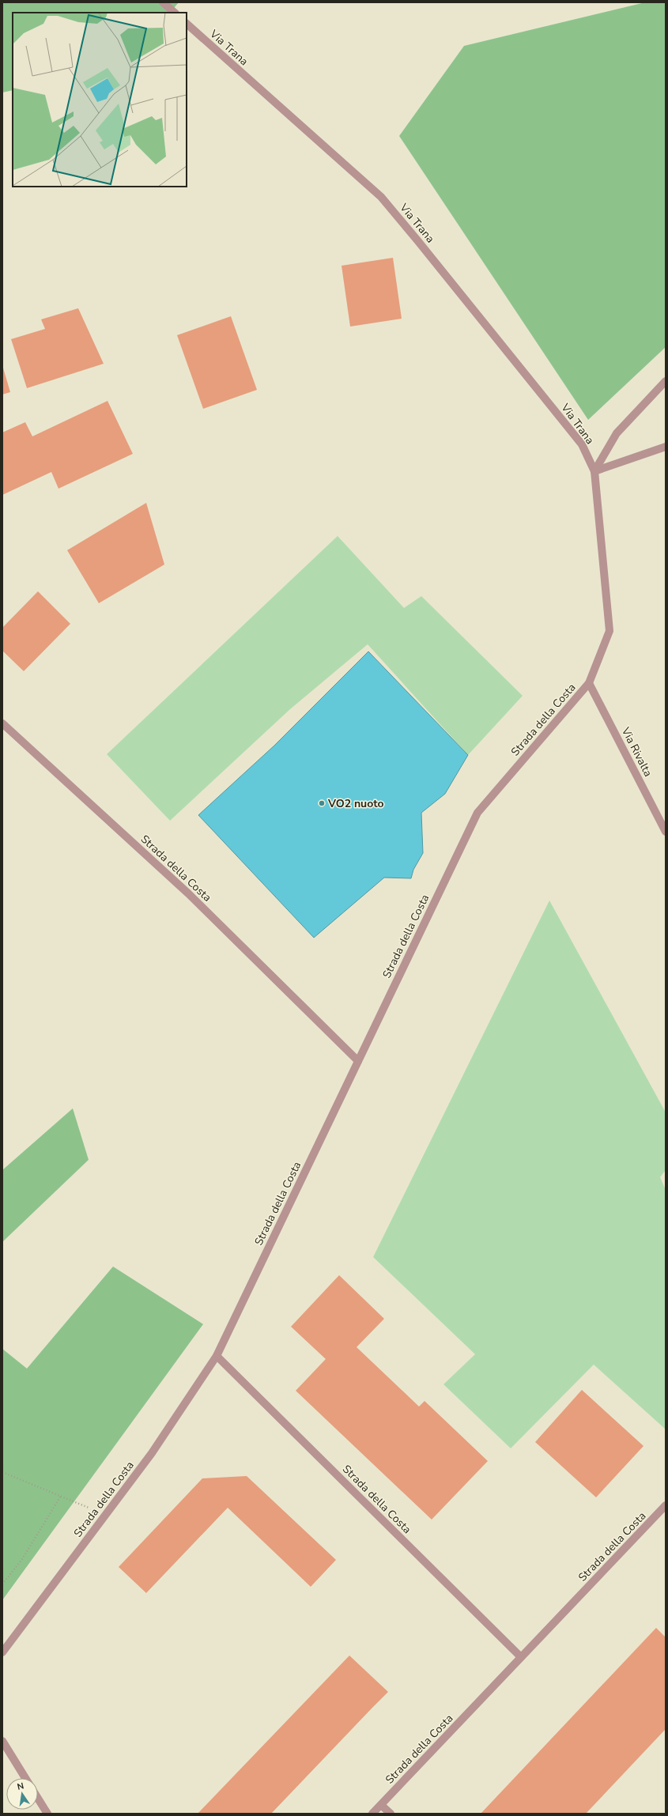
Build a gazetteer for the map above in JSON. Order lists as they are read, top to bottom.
{
  "streets": {
    "street": ["Via Trana", "Strada della Costa", "Via Rivalta"]
  },
  "crossings": [
    ["Via Trana", "Strada della Costa"],
    ["Strada della Costa", "Via Rivalta"]
  ],
  "places": ["VO2 nuoto"],
  "north": "top"
}
